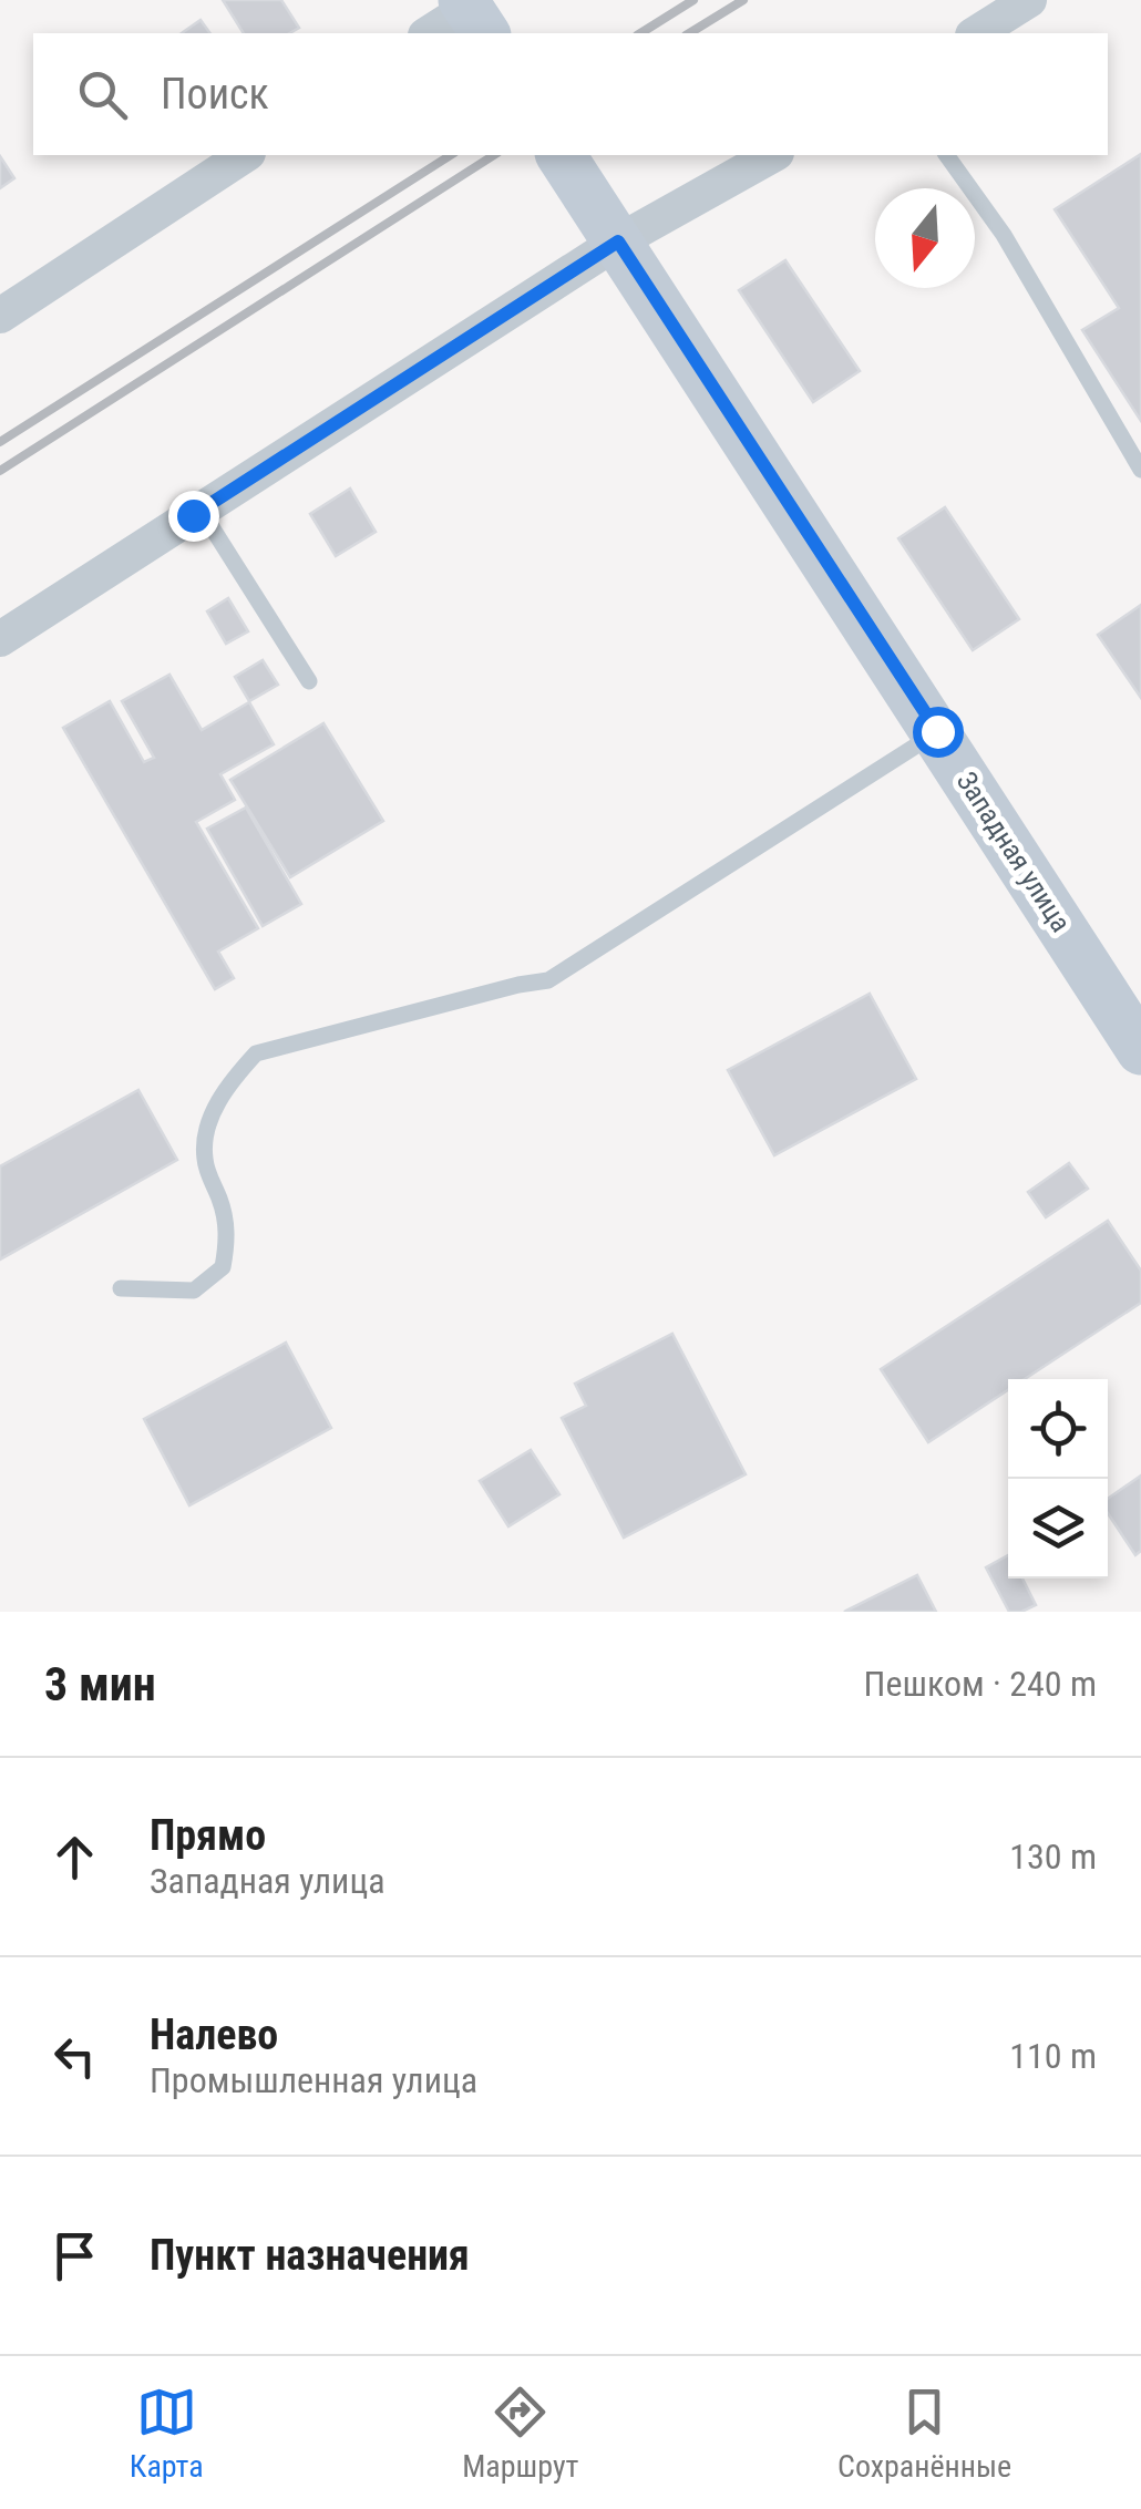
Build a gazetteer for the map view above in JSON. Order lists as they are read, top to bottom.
{
  "streets": {
    "main road": ["Западная улица"]
  },
  "north": "bottom",
  "page": {
    "search": "Поиск",
    "heading": ["3 мин", "Пешком · 240 m"],
    "list": [
      ["Прямо", "Западная улица", "130 m"],
      ["Налево", "Промышленная улица", "110 m"],
      "Пункт назначения"
    ],
    "nav": ["Карта", "Маршрут", "Сохранённые"]
  }
}
